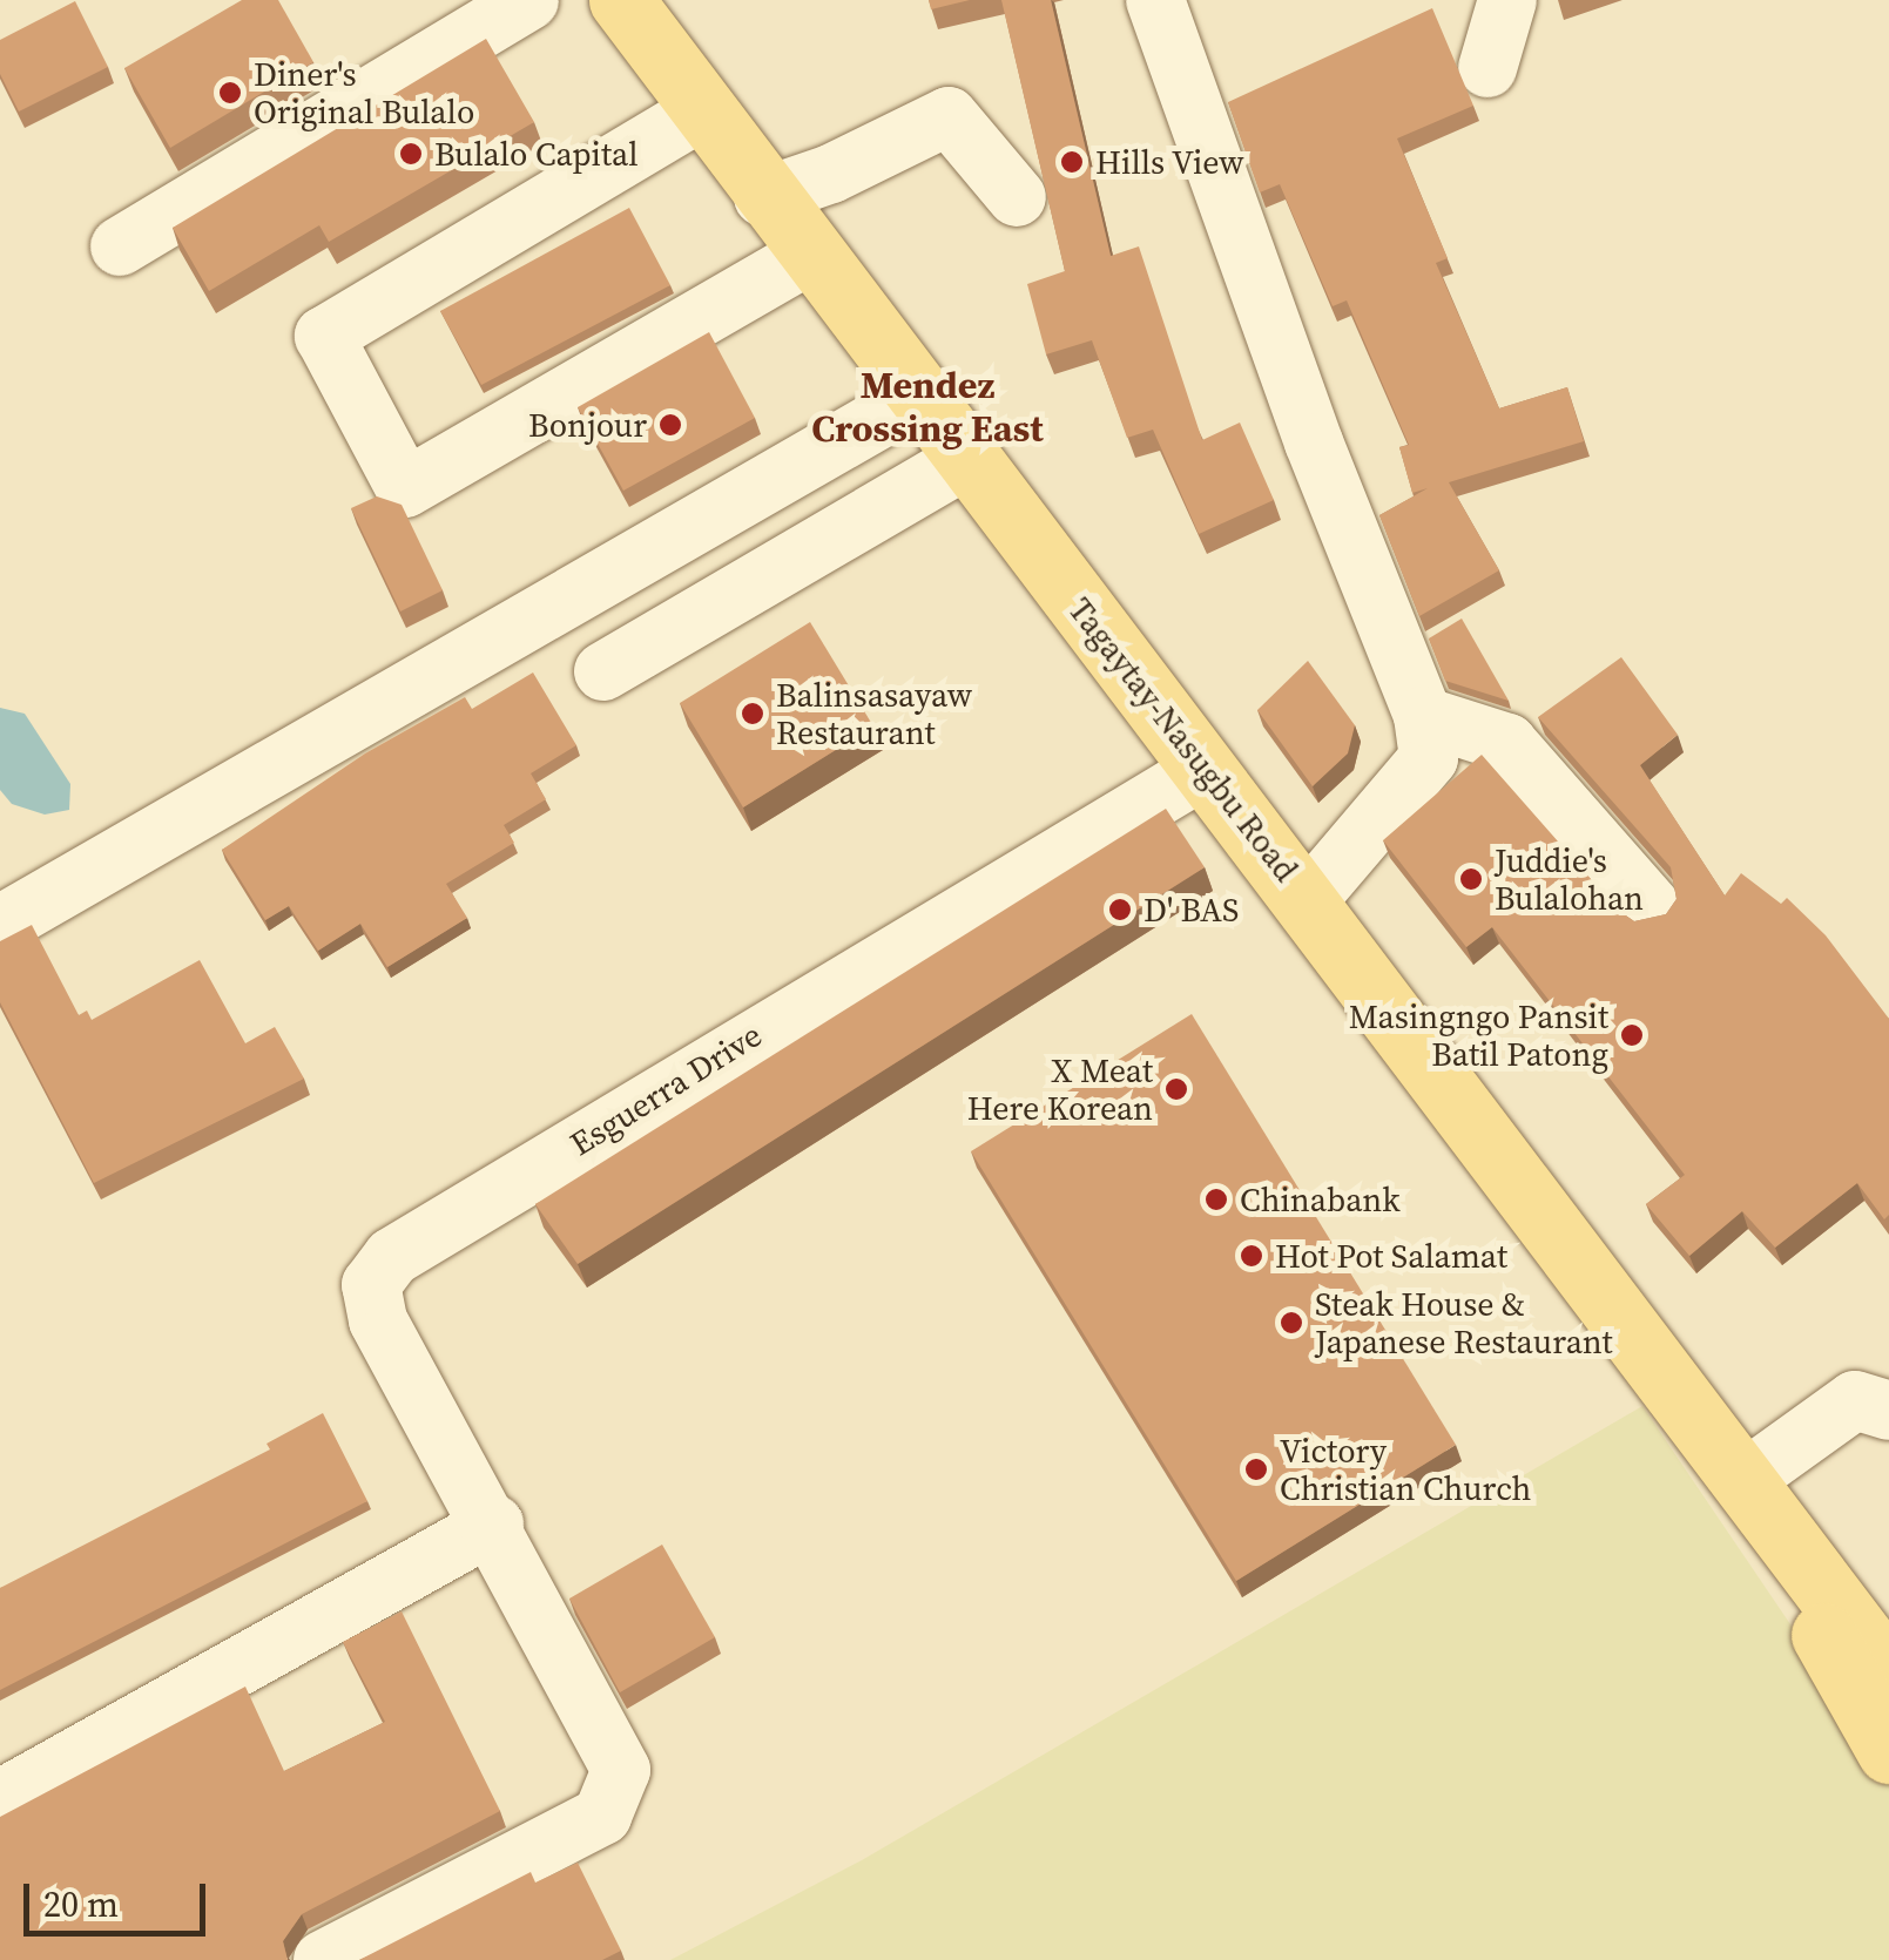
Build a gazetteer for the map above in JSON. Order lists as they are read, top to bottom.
{
  "streets": {
    "main road": ["Tagaytay-Nasugbu Road"],
    "street": ["Esguerra Drive"]
  },
  "crossings": [
    ["Tagaytay-Nasugbu Road", "Esguerra Drive"]
  ],
  "districts": ["Mendez Crossing East"],
  "places": [
    "Diner's Original Bulalo",
    "Bulalo Capital",
    "Hills View",
    "Bonjour",
    "Balinsasayaw Restaurant",
    "Juddie's Bulalohan",
    "D' BAS",
    "Masingngo Pansit Batil Patong",
    "X Meat Here Korean",
    "Chinabank",
    "Hot Pot Salamat",
    "Steak House & Japanese Restaurant",
    "Victory Christian Church"
  ],
  "scale_bar": "20 m"
}
